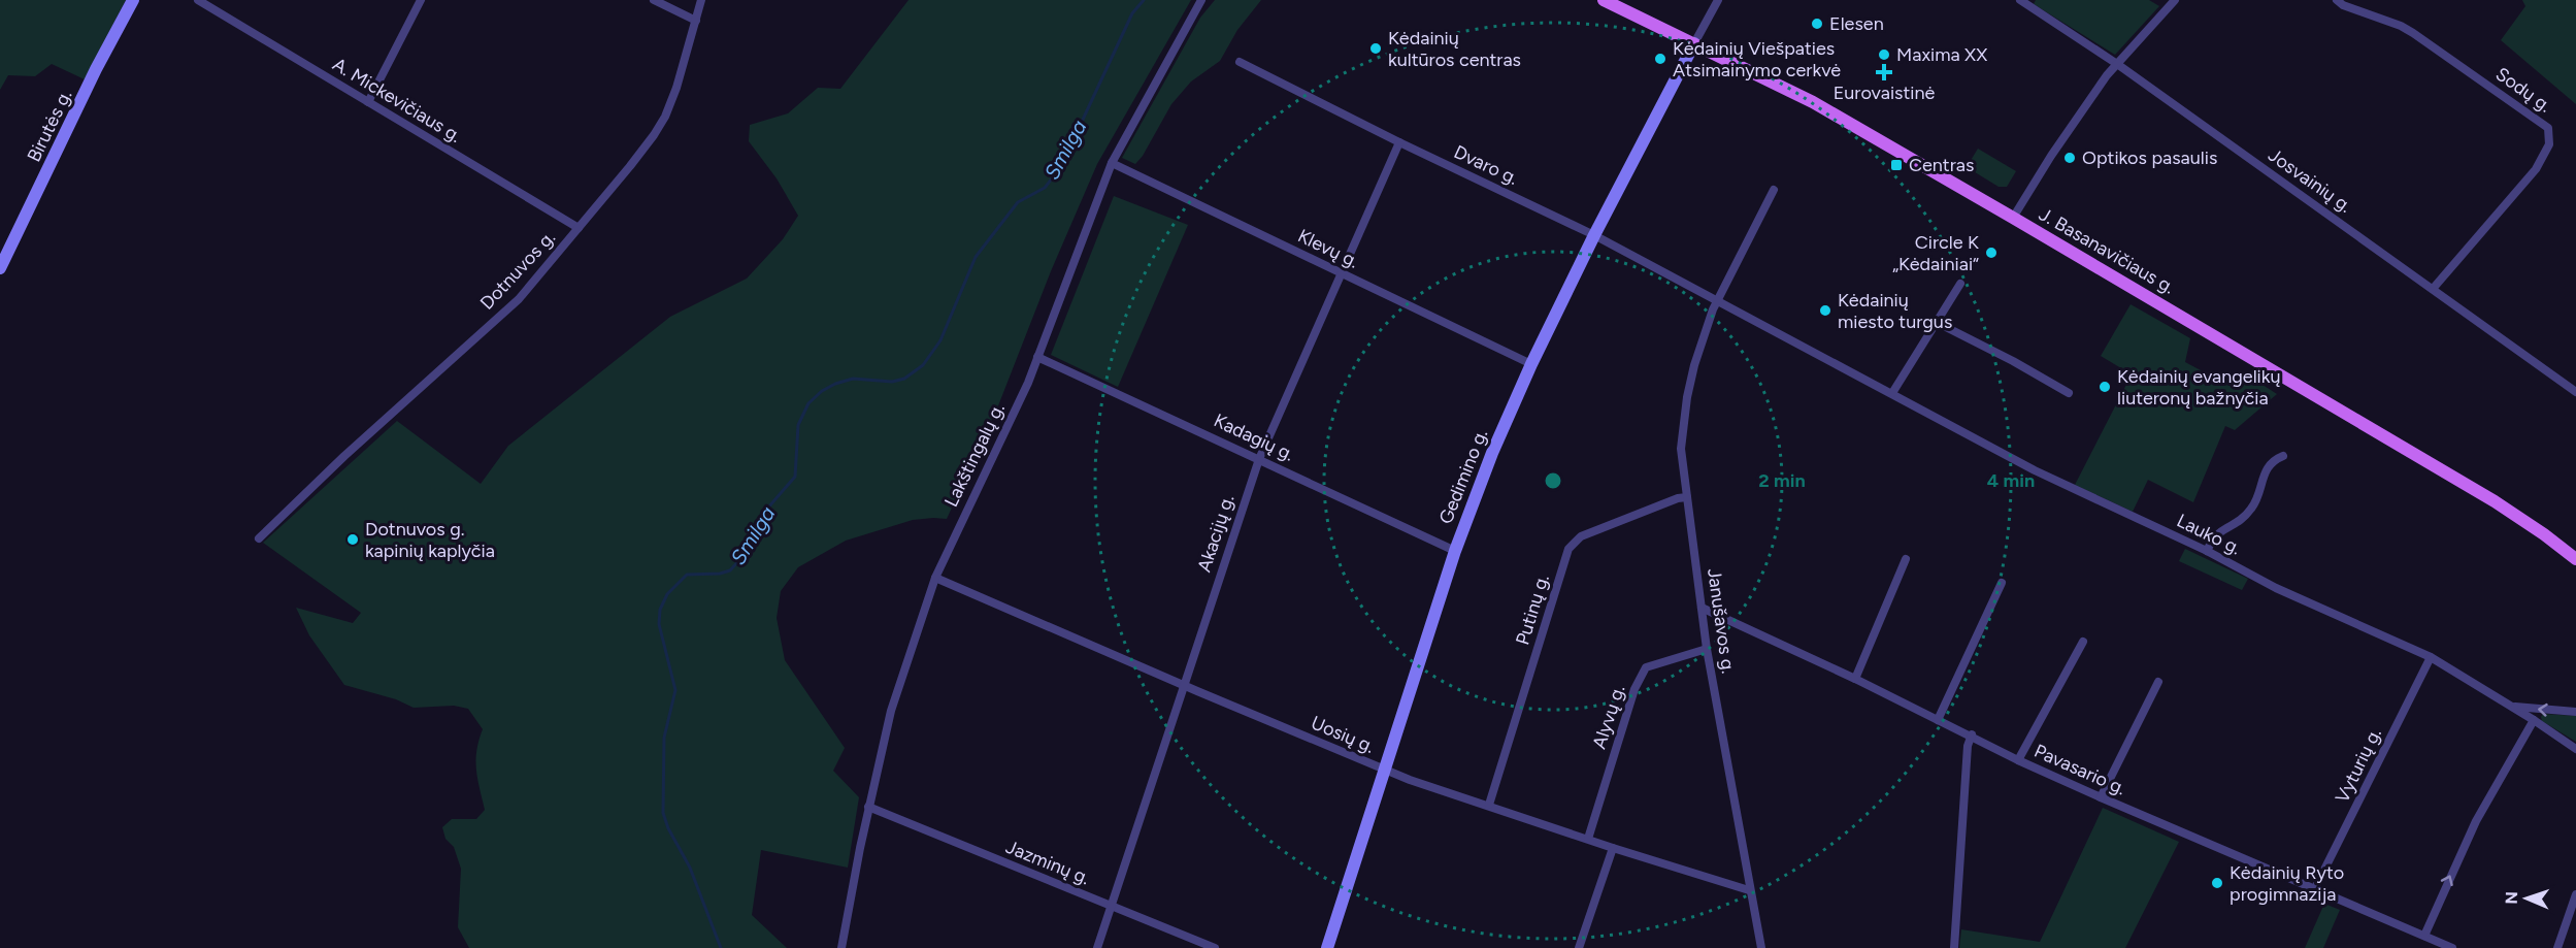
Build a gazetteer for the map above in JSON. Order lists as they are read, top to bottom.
{
  "streets": {
    "main road": ["Birutės g.", "J. Basanavičiaus g.", "Gedimino g."],
    "street": [
      "Sodų g.",
      "A. Mickevičiaus g.",
      "Dvaro g.",
      "Josvainių g.",
      "Klevų g.",
      "Dotnuvos g.",
      "Kadagių g.",
      "Lakštingalų g.",
      "Akacijų g.",
      "Lauko g.",
      "Putinų g.",
      "Janušavos g.",
      "Alyvų g.",
      "Uosių g.",
      "Vyturių g.",
      "Pavasario g.",
      "Jazminų g."
    ]
  },
  "crossings": [
    ["Sodų g.", "Josvainių g."],
    ["A. Mickevičiaus g.", "Dotnuvos g."],
    ["Dvaro g.", "Gedimino g."],
    ["Dvaro g.", "Akacijų g."],
    ["Dvaro g.", "Lauko g."],
    ["Dvaro g.", "Janušavos g."],
    ["Klevų g.", "Lakštingalų g."],
    ["Klevų g.", "Gedimino g."],
    ["Klevų g.", "Akacijų g."],
    ["J. Basanavičiaus g.", "Gedimino g."],
    ["Kadagių g.", "Lakštingalų g."],
    ["Kadagių g.", "Gedimino g."],
    ["Kadagių g.", "Akacijų g."],
    ["Lakštingalų g.", "Uosių g."],
    ["Lakštingalų g.", "Jazminų g."],
    ["Gedimino g.", "Uosių g."],
    ["Akacijų g.", "Uosių g."],
    ["Akacijų g.", "Jazminų g."],
    ["Lauko g.", "Janušavos g."],
    ["Lauko g.", "Vyturių g."],
    ["Putinų g.", "Janušavos g."],
    ["Putinų g.", "Uosių g."],
    ["Janušavos g.", "Alyvų g."],
    ["Janušavos g.", "Uosių g."],
    ["Janušavos g.", "Pavasario g."],
    ["Alyvų g.", "Uosių g."],
    ["Vyturių g.", "Pavasario g."]
  ],
  "water": ["Smilga"],
  "places": {
    "other": [
      "Elesen",
      "Kėdainių kultūros centras",
      "Maxima XX",
      "Kėdainių Viešpaties Atsimainymo cerkvė",
      "Optikos pasaulis",
      "Circle K „Kėdainiai“",
      "Kėdainių miesto turgus",
      "Kėdainių evangelikų liuteronų bažnyčia",
      "Dotnuvos g. kapinių kaplyčia",
      "Kėdainių Ryto progimnazija"
    ],
    "health": ["Eurovaistinė"],
    "transit": ["Centras"]
  },
  "north": "left",
  "rings": ["2 min", "4 min"]
}
